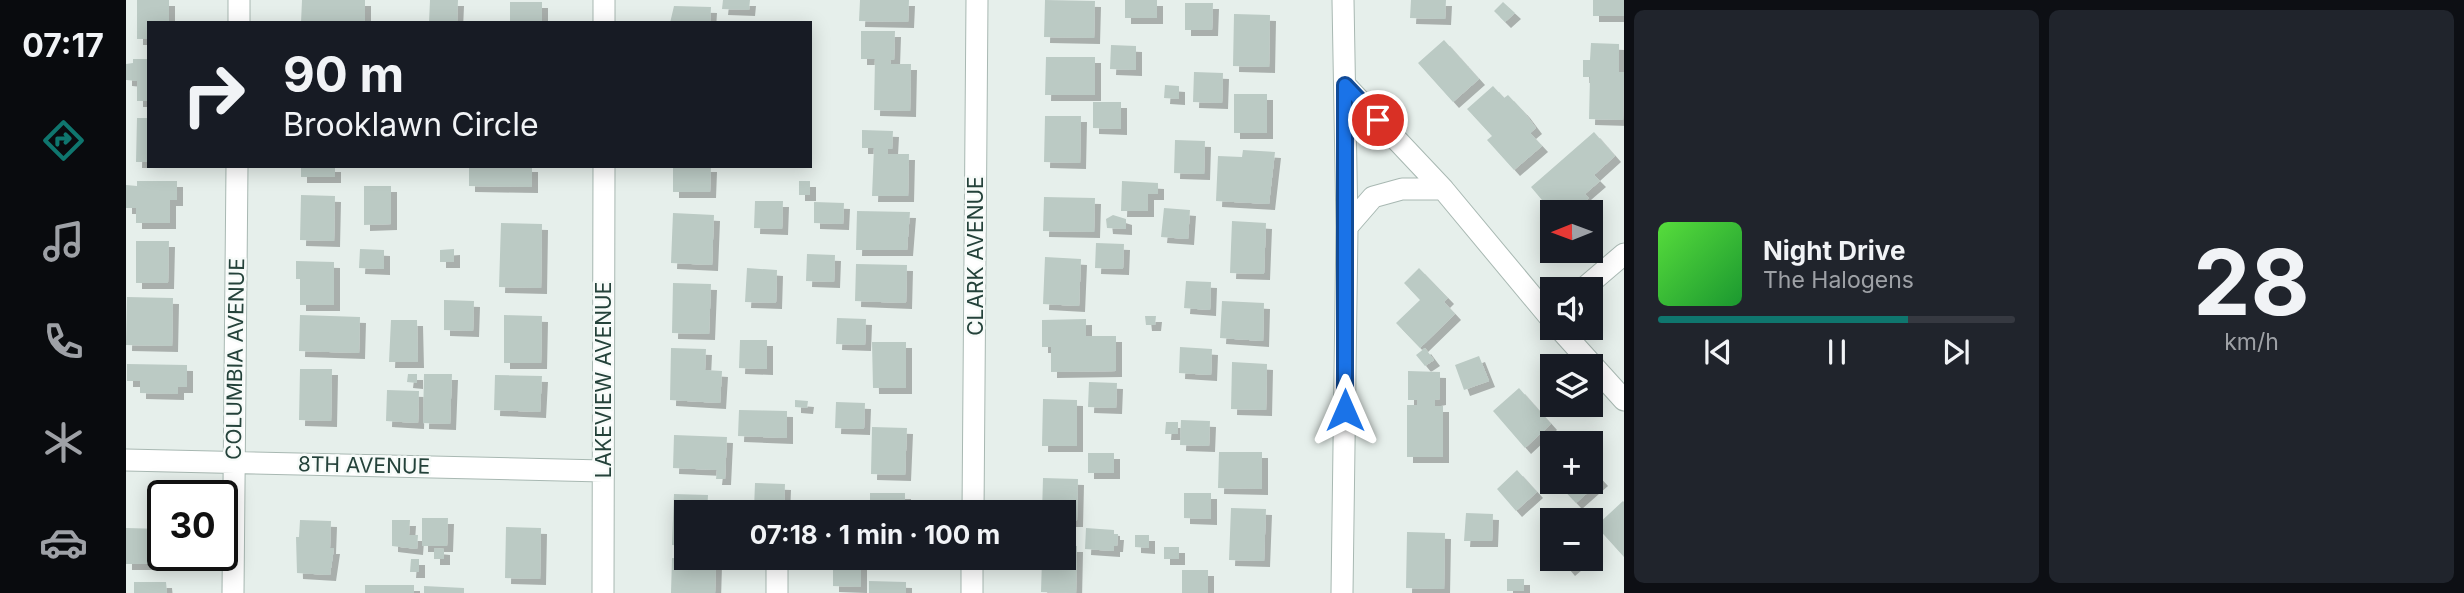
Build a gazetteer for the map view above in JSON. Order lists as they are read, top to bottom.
{
  "streets": {
    "street": [
      "CLARK AVENUE",
      "COLUMBIA AVENUE",
      "LAKEVIEW AVENUE",
      "8TH AVENUE"
    ]
  },
  "crossings": [
    ["COLUMBIA AVENUE", "8TH AVENUE"],
    ["LAKEVIEW AVENUE", "8TH AVENUE"]
  ],
  "north": "left",
  "page": {
    "tabs": "07:17",
    "tile": ["28", "km/h"],
    "turn": ["90 m", "Brooklawn Circle"],
    "map_buttons": ["+", "−"],
    "song": ["Night Drive", "The Halogens"],
    "limit": "30",
    "trip": "07:18 · 1 min · 100 m"
  }
}
